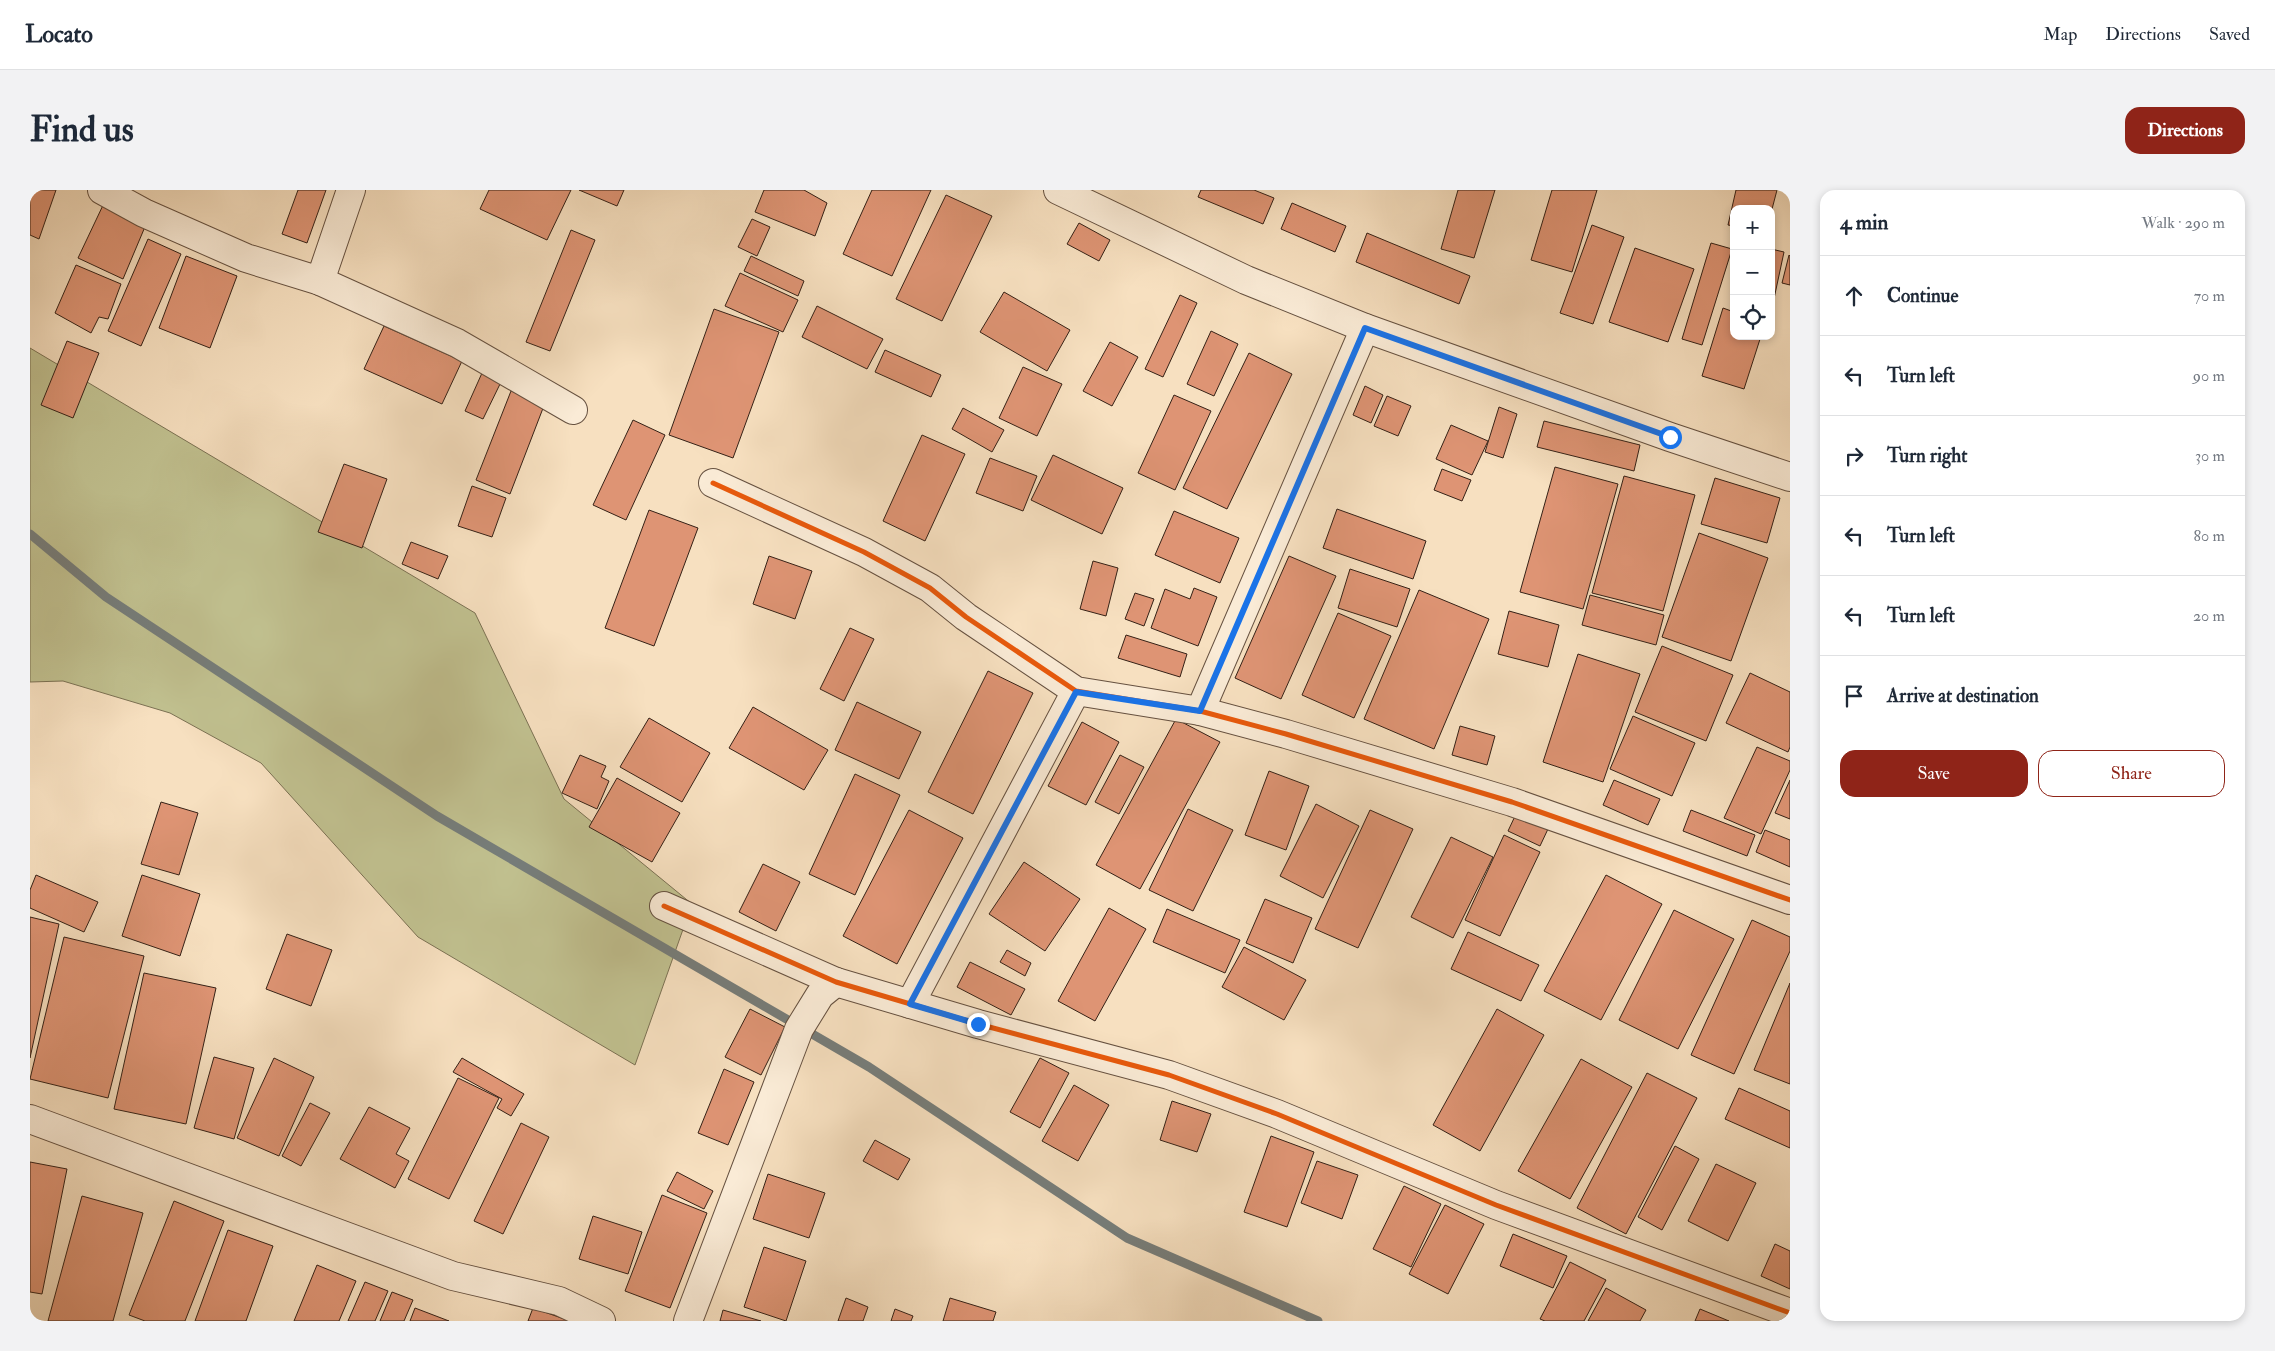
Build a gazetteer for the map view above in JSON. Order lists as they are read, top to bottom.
{
  "page": {
    "header": "Locato",
    "nav": ["Map", "Directions", "Saved"],
    "buttons": [
      "Directions",
      ["Save", "Share"]
    ],
    "title": "Find us",
    "heading": ["4 min", "Walk · 290 m"],
    "map_buttons": ["+", "−"],
    "list": [
      ["Continue", "70 m"],
      ["Turn left", "90 m"],
      ["Turn right", "30 m"],
      ["Turn left", "80 m"],
      ["Turn left", "20 m"],
      "Arrive at destination"
    ]
  }
}
